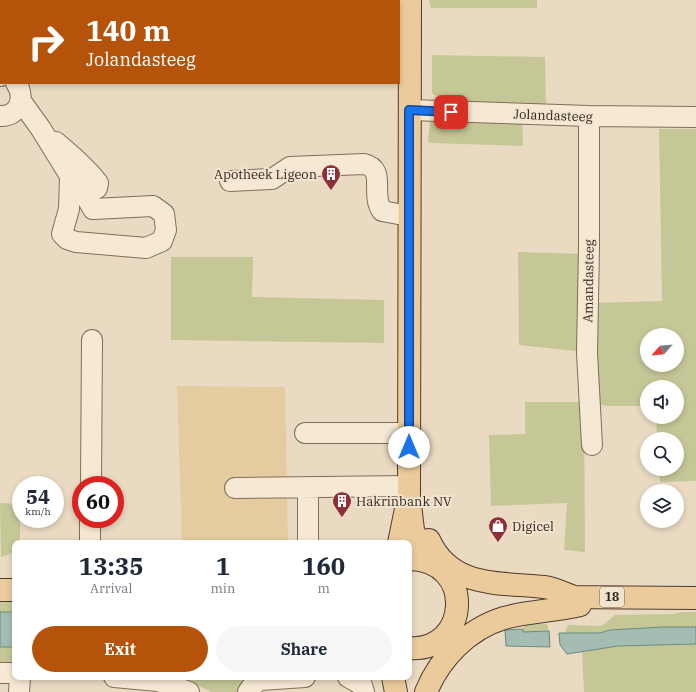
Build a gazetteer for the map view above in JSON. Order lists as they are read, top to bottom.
{
  "streets": {
    "main road": ["18"],
    "street": ["Jolandasteeg", "Amandasteeg"]
  },
  "crossings": [
    ["Jolandasteeg", "Amandasteeg"]
  ],
  "places": {
    "building": ["Apotheek Ligeon", "Hakrinbank NV"],
    "shop": ["Digicel"]
  },
  "north": "bottom left",
  "page": {
    "turn": ["140 m", "Jolandasteeg"],
    "speed": "54 km/h",
    "limit": "60",
    "eta": [
      "13:35",
      "Arrival",
      "1",
      "min",
      "160",
      "m"
    ],
    "buttons": ["Exit", "Share"]
  }
}
